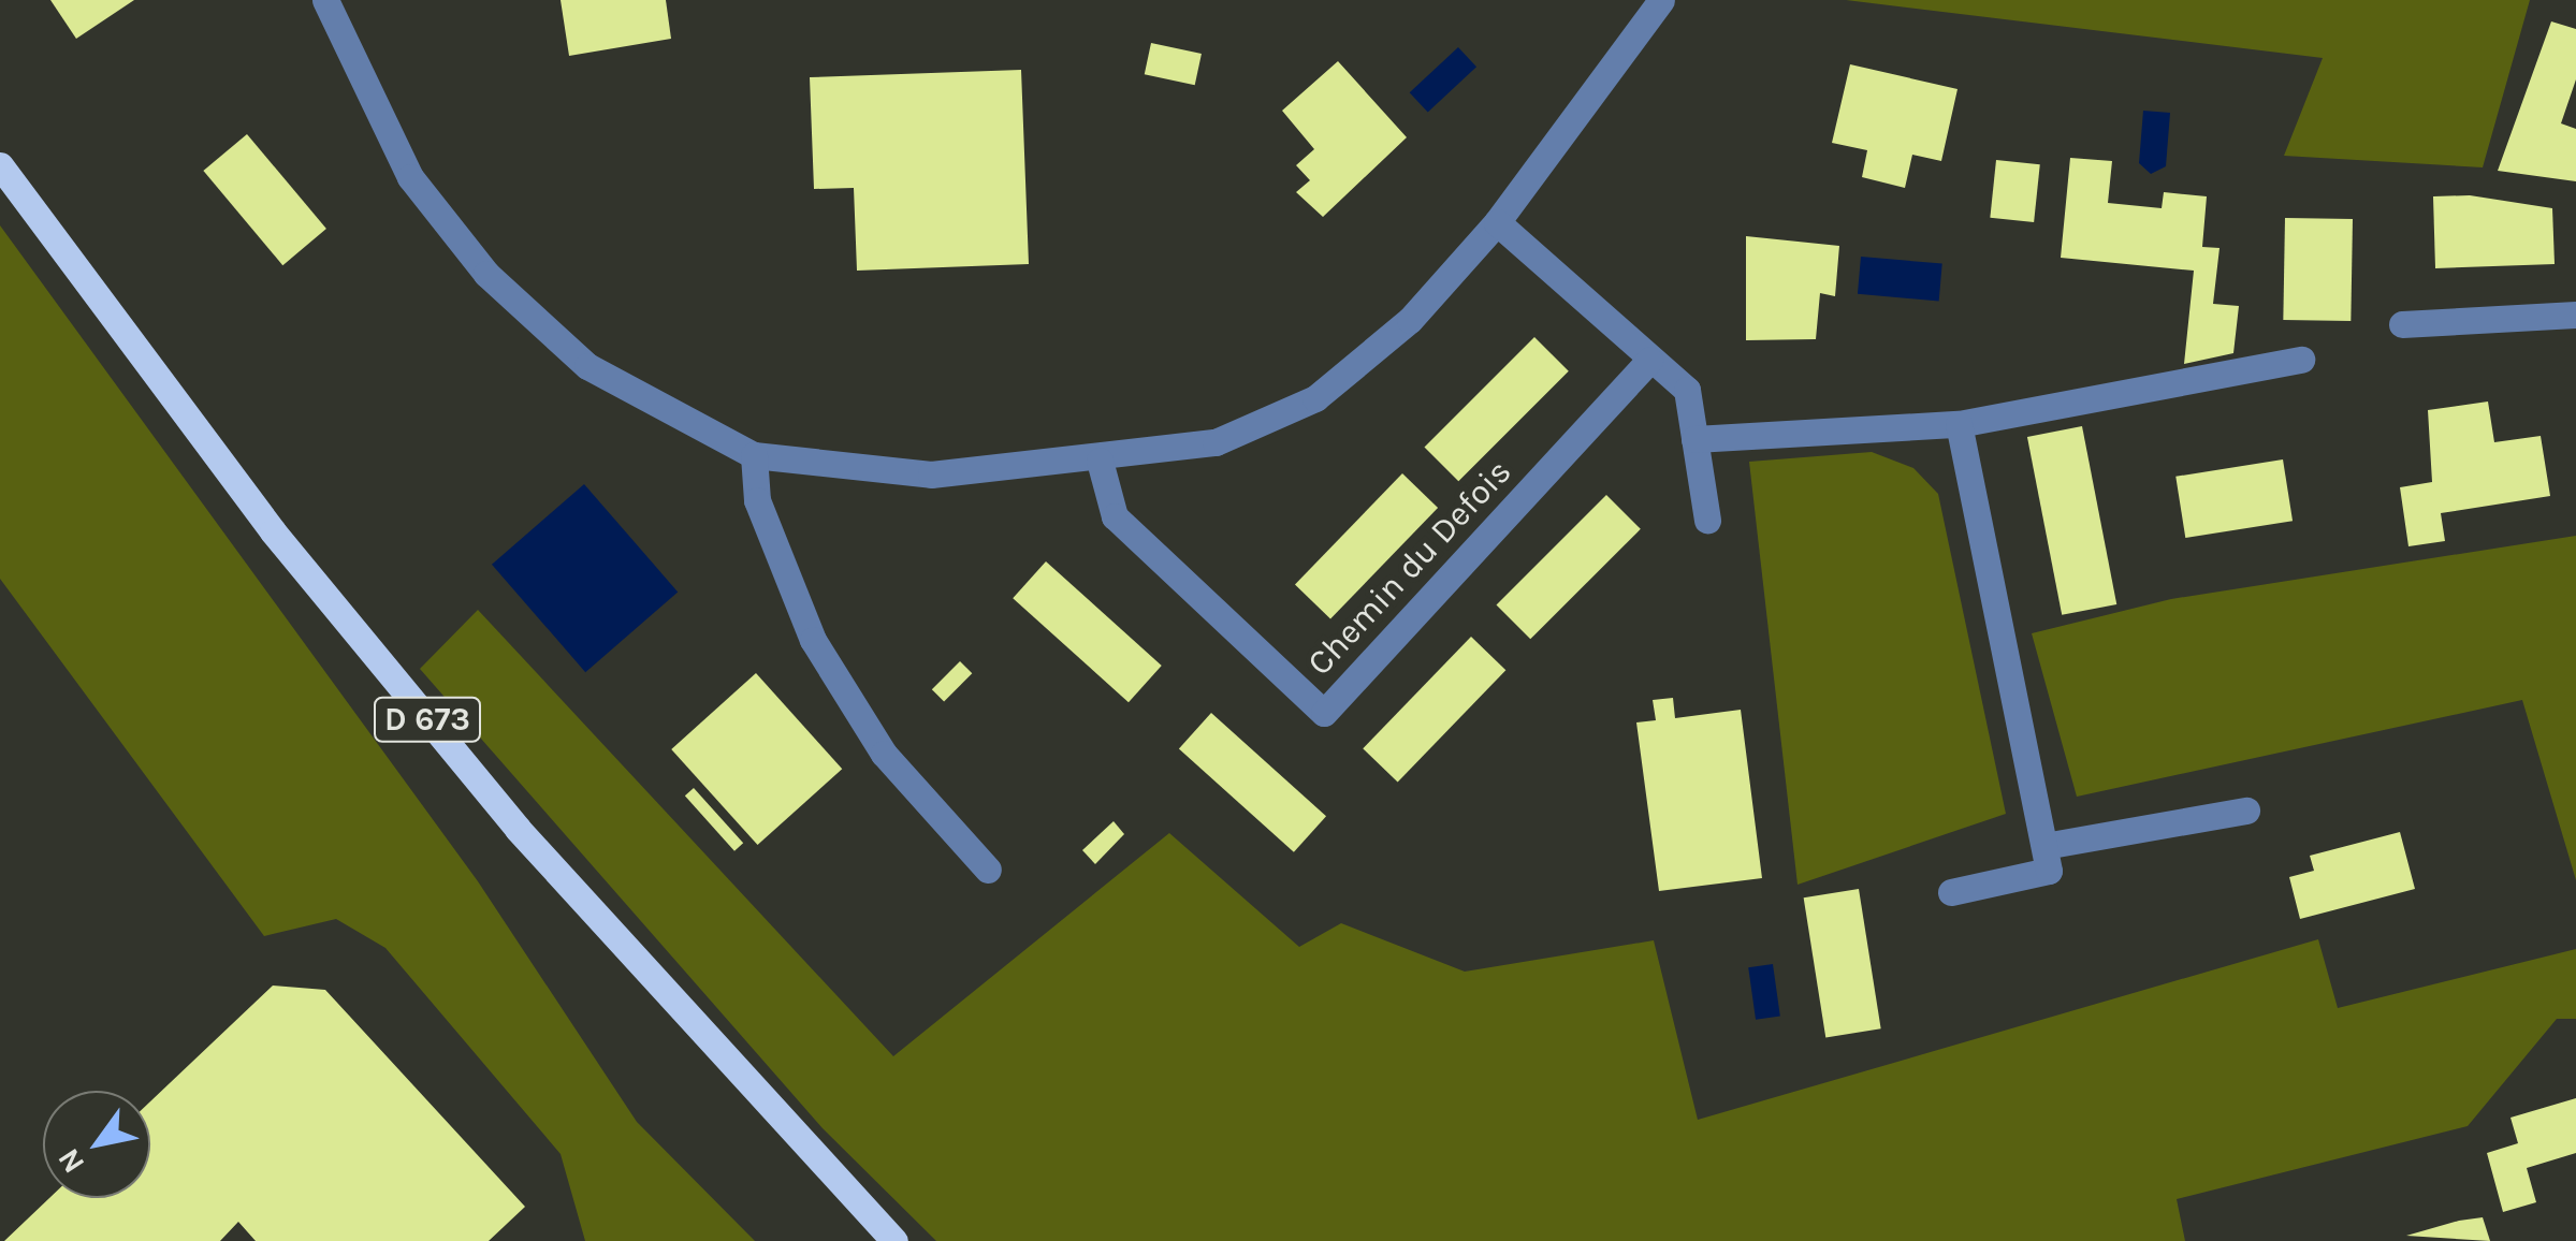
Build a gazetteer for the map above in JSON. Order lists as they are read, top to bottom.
{
  "streets": {
    "main road": ["D 673"],
    "street": ["Chemin du Defois"]
  },
  "north": "bottom left"
}
